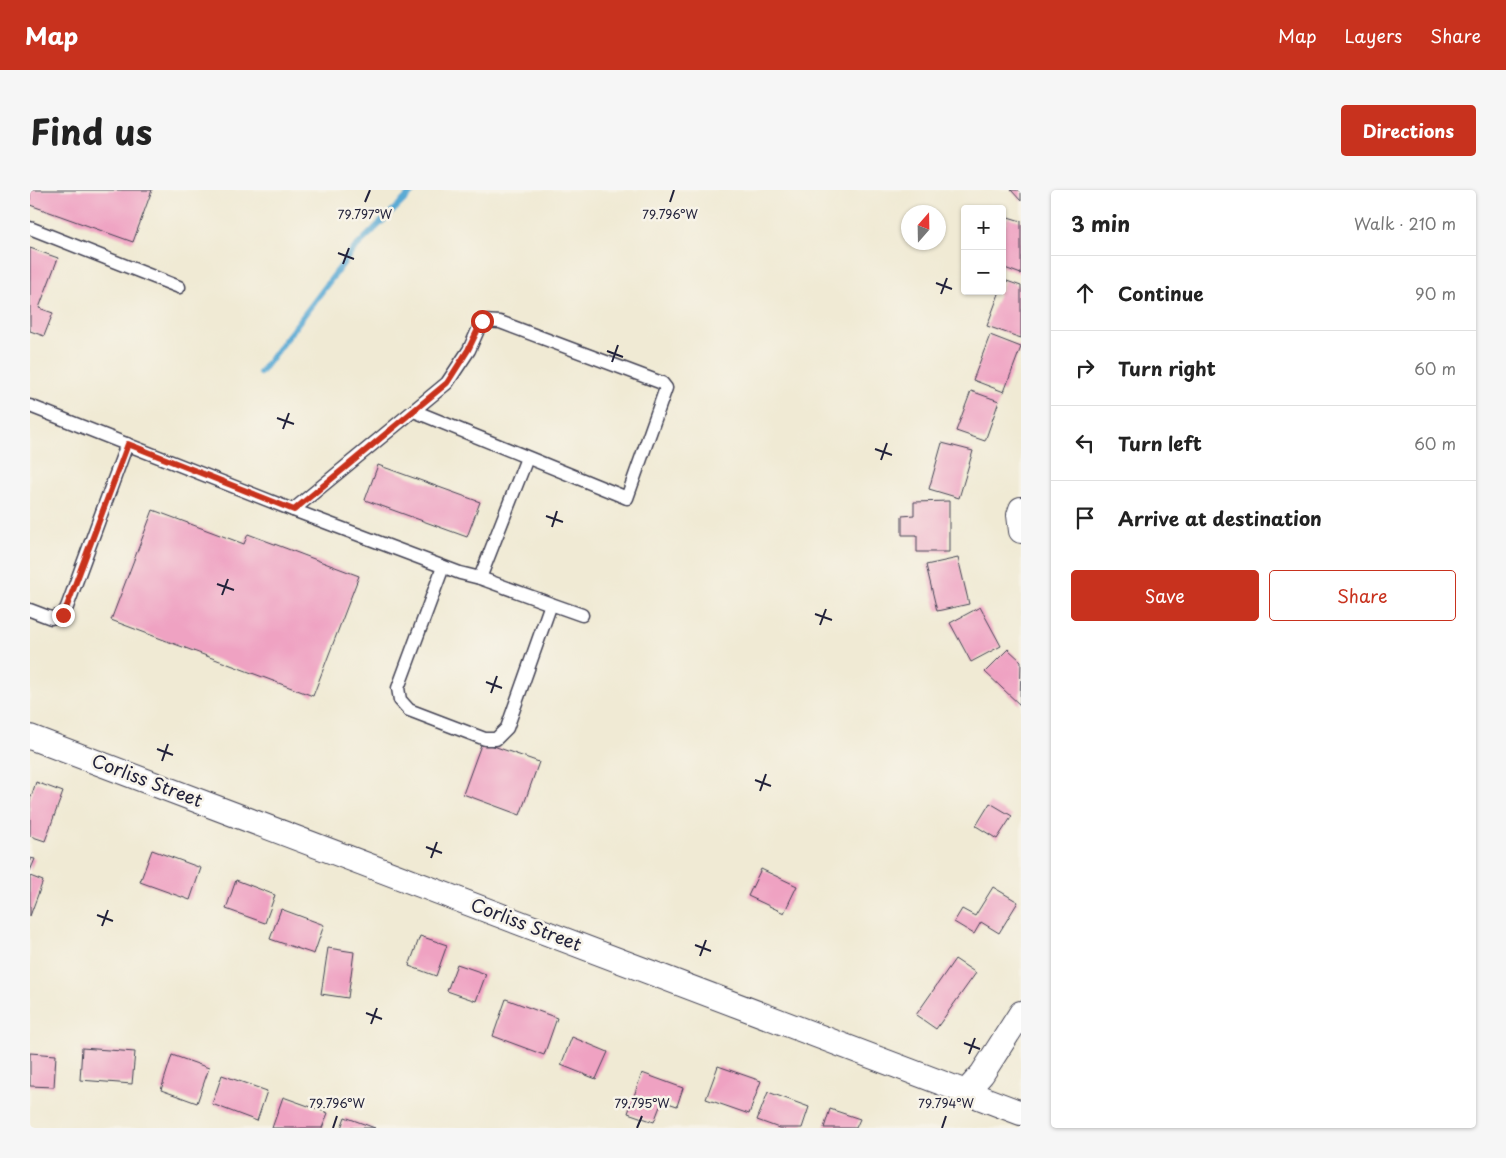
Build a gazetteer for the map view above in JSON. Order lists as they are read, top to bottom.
{
  "streets": {
    "street": ["Corliss Street"]
  },
  "north": "top",
  "page": {
    "header": "Map",
    "nav": ["Map", "Layers", "Share"],
    "title": "Find us",
    "buttons": [
      "Directions",
      ["Save", "Share"]
    ],
    "heading": ["3 min", "Walk · 210 m"],
    "map_buttons": ["+", "−"],
    "list": [
      ["Continue", "90 m"],
      ["Turn right", "60 m"],
      ["Turn left", "60 m"],
      "Arrive at destination"
    ]
  },
  "coordinates": [
    "79.797°W",
    "79.796°W",
    "79.795°W",
    "79.794°W"
  ]
}
